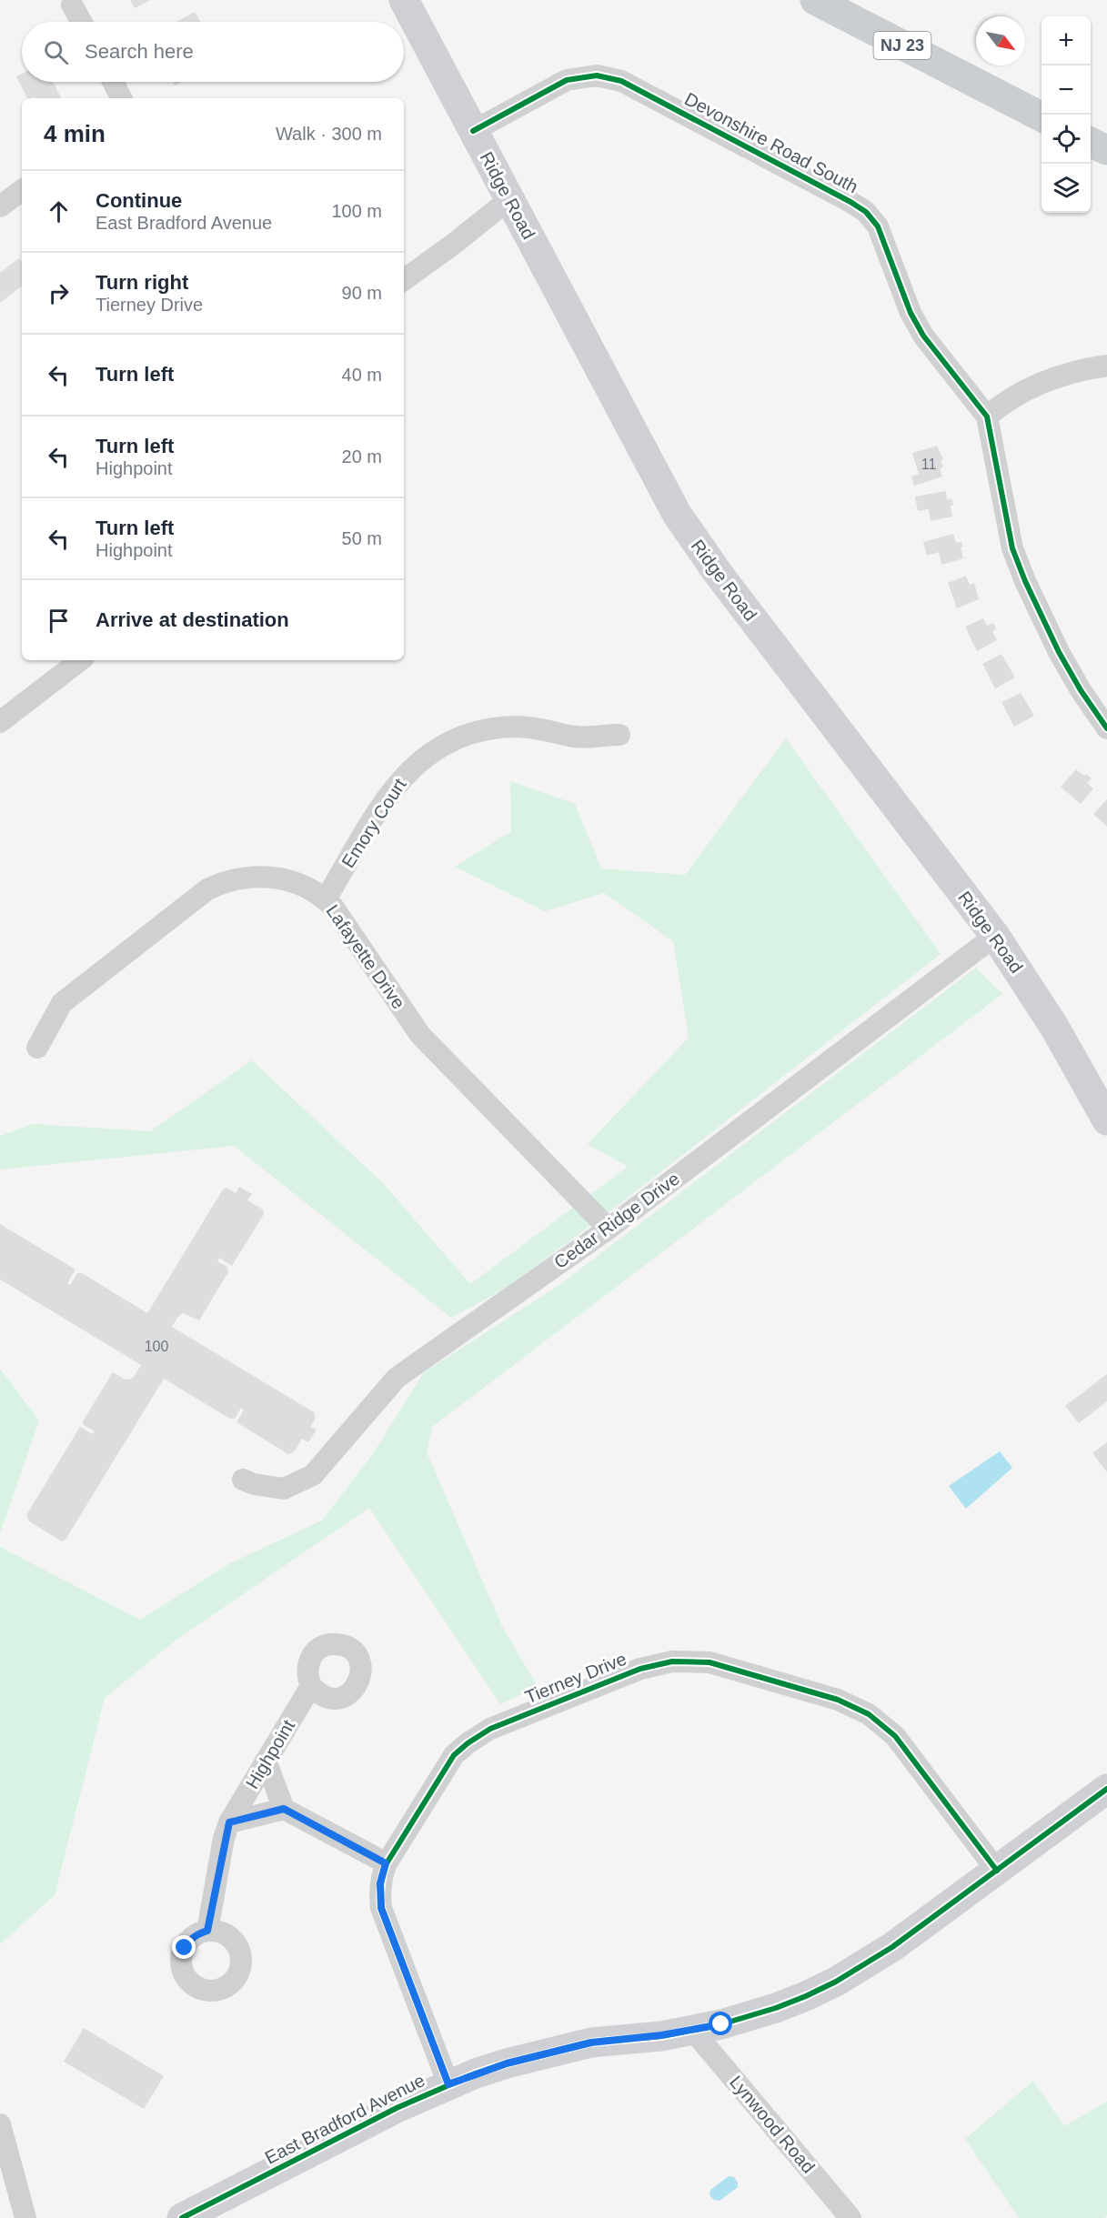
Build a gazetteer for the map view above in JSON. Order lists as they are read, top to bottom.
{
  "streets": {
    "main road": ["NJ 23", "Ridge Road", "East Bradford Avenue"],
    "street": [
      "Devonshire Road South",
      "Emory Court",
      "Lafayette Drive",
      "Cedar Ridge Drive",
      "Tierney Drive",
      "Highpoint",
      "Lynwood Road"
    ]
  },
  "crossings": [
    ["Devonshire Road South", "Ridge Road"],
    ["Ridge Road", "Cedar Ridge Drive"],
    ["Emory Court", "Lafayette Drive"],
    ["Lafayette Drive", "Cedar Ridge Drive"],
    ["Tierney Drive", "East Bradford Avenue"],
    ["East Bradford Avenue", "Lynwood Road"]
  ],
  "house_numbers": ["11", "100"],
  "north": "bottom right",
  "page": {
    "map_buttons": ["+", "−"],
    "search": "Search here",
    "heading": ["4 min", "Walk · 300 m"],
    "list": [
      ["Continue", "East Bradford Avenue", "100 m"],
      ["Turn right", "Tierney Drive", "90 m"],
      ["Turn left", "40 m"],
      ["Turn left", "Highpoint", "20 m"],
      ["Turn left", "Highpoint", "50 m"],
      "Arrive at destination"
    ]
  }
}
